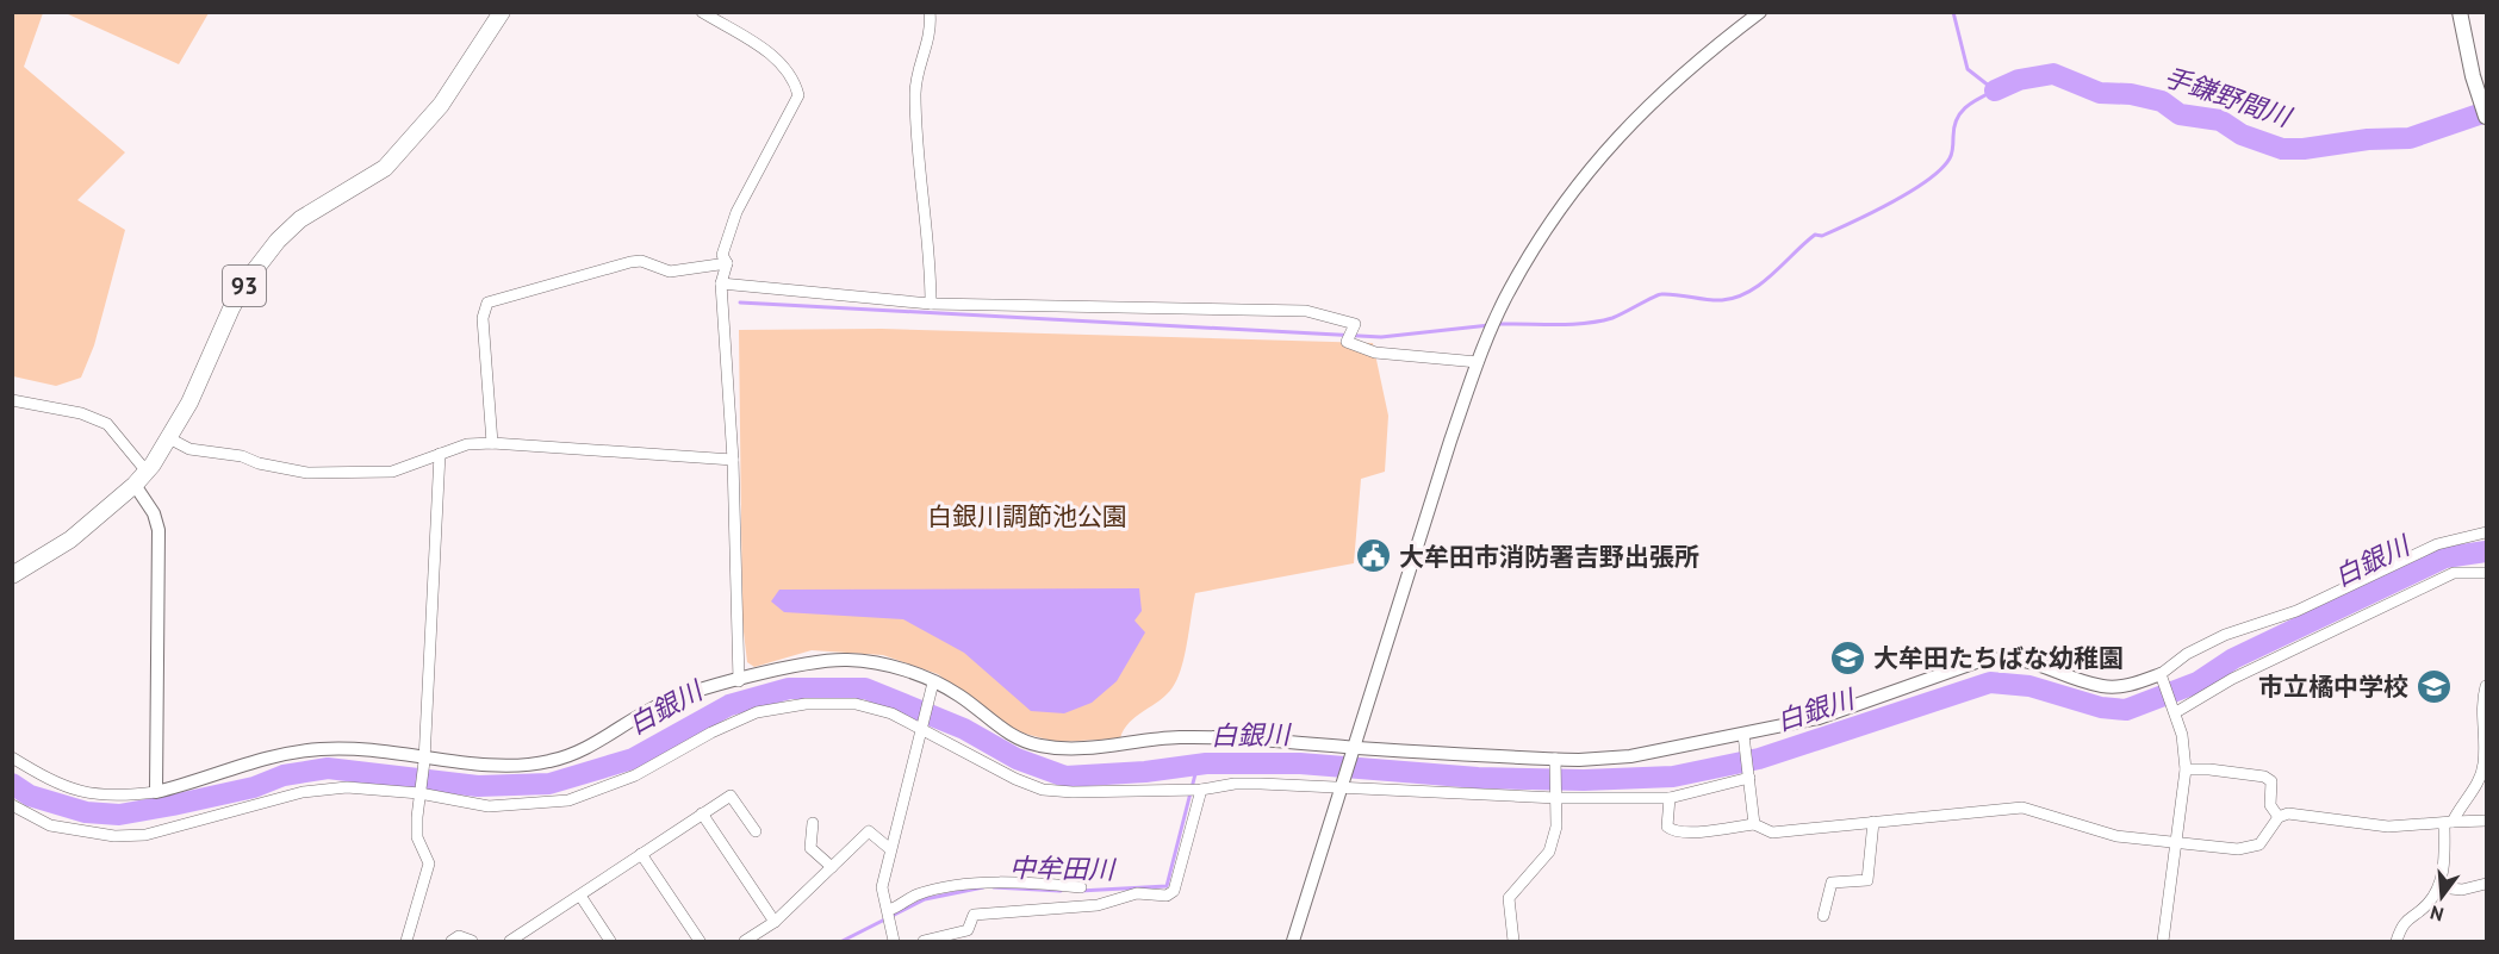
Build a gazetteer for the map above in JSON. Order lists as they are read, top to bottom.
{
  "streets": {
    "main road": ["93"]
  },
  "water": ["手鎌野間川", "白銀川", "中牟田川"],
  "parks": ["白銀川調節池公園"],
  "places": {
    "public building": ["大牟田市消防署吉野出張所"],
    "school or university": ["大牟田たちばな幼稚園", "市立橘中学校"]
  },
  "north": "bottom"
}
